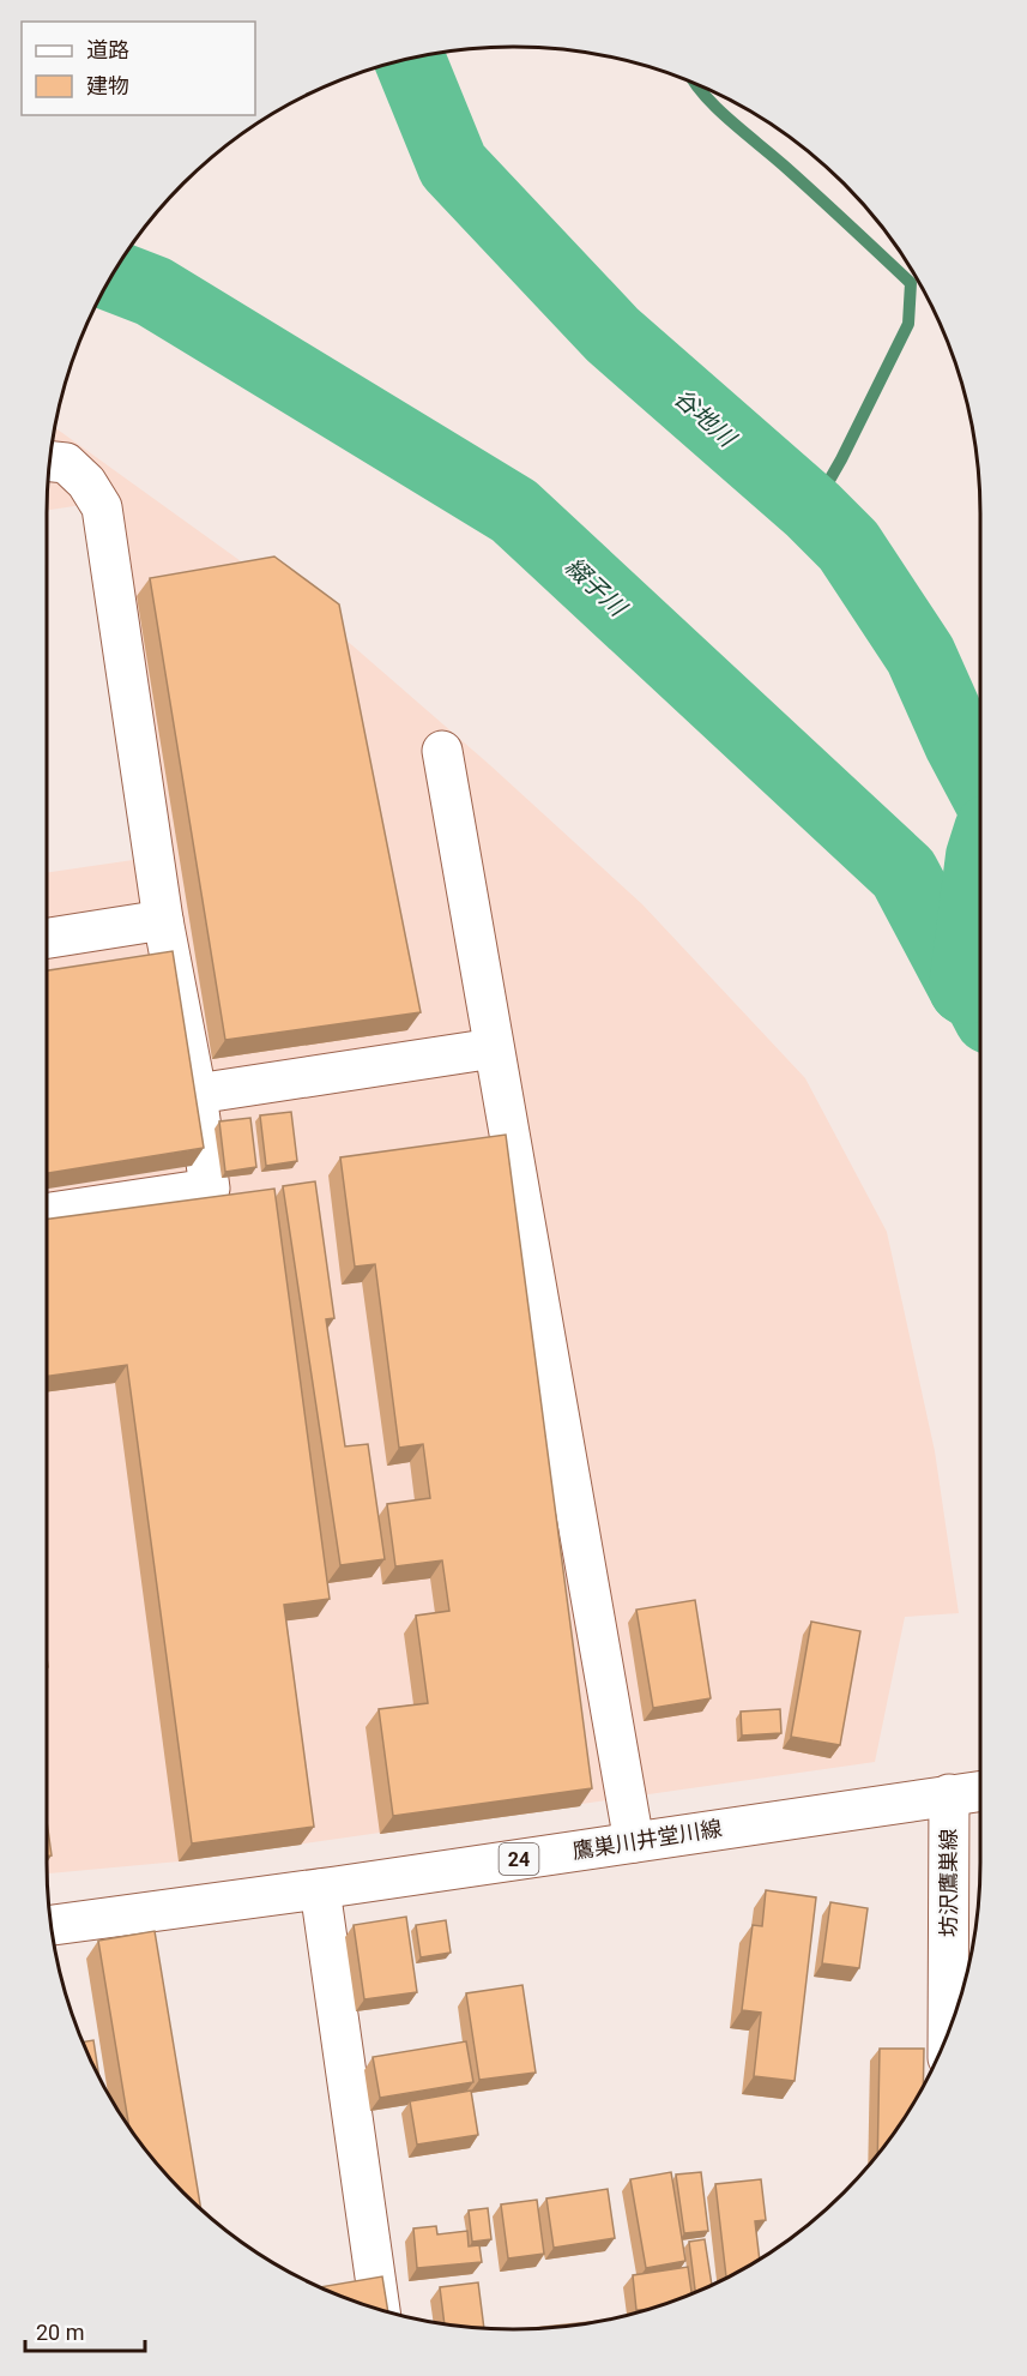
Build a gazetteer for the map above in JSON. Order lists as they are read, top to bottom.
{
  "streets": {
    "main road": ["鷹巣川井堂川線", "24", "坊沢鷹巣線"]
  },
  "crossings": [
    ["鷹巣川井堂川線", "坊沢鷹巣線"]
  ],
  "water": ["谷地川", "綴子川"],
  "legend": ["道路", "建物"],
  "scale_bar": "20 m"
}
